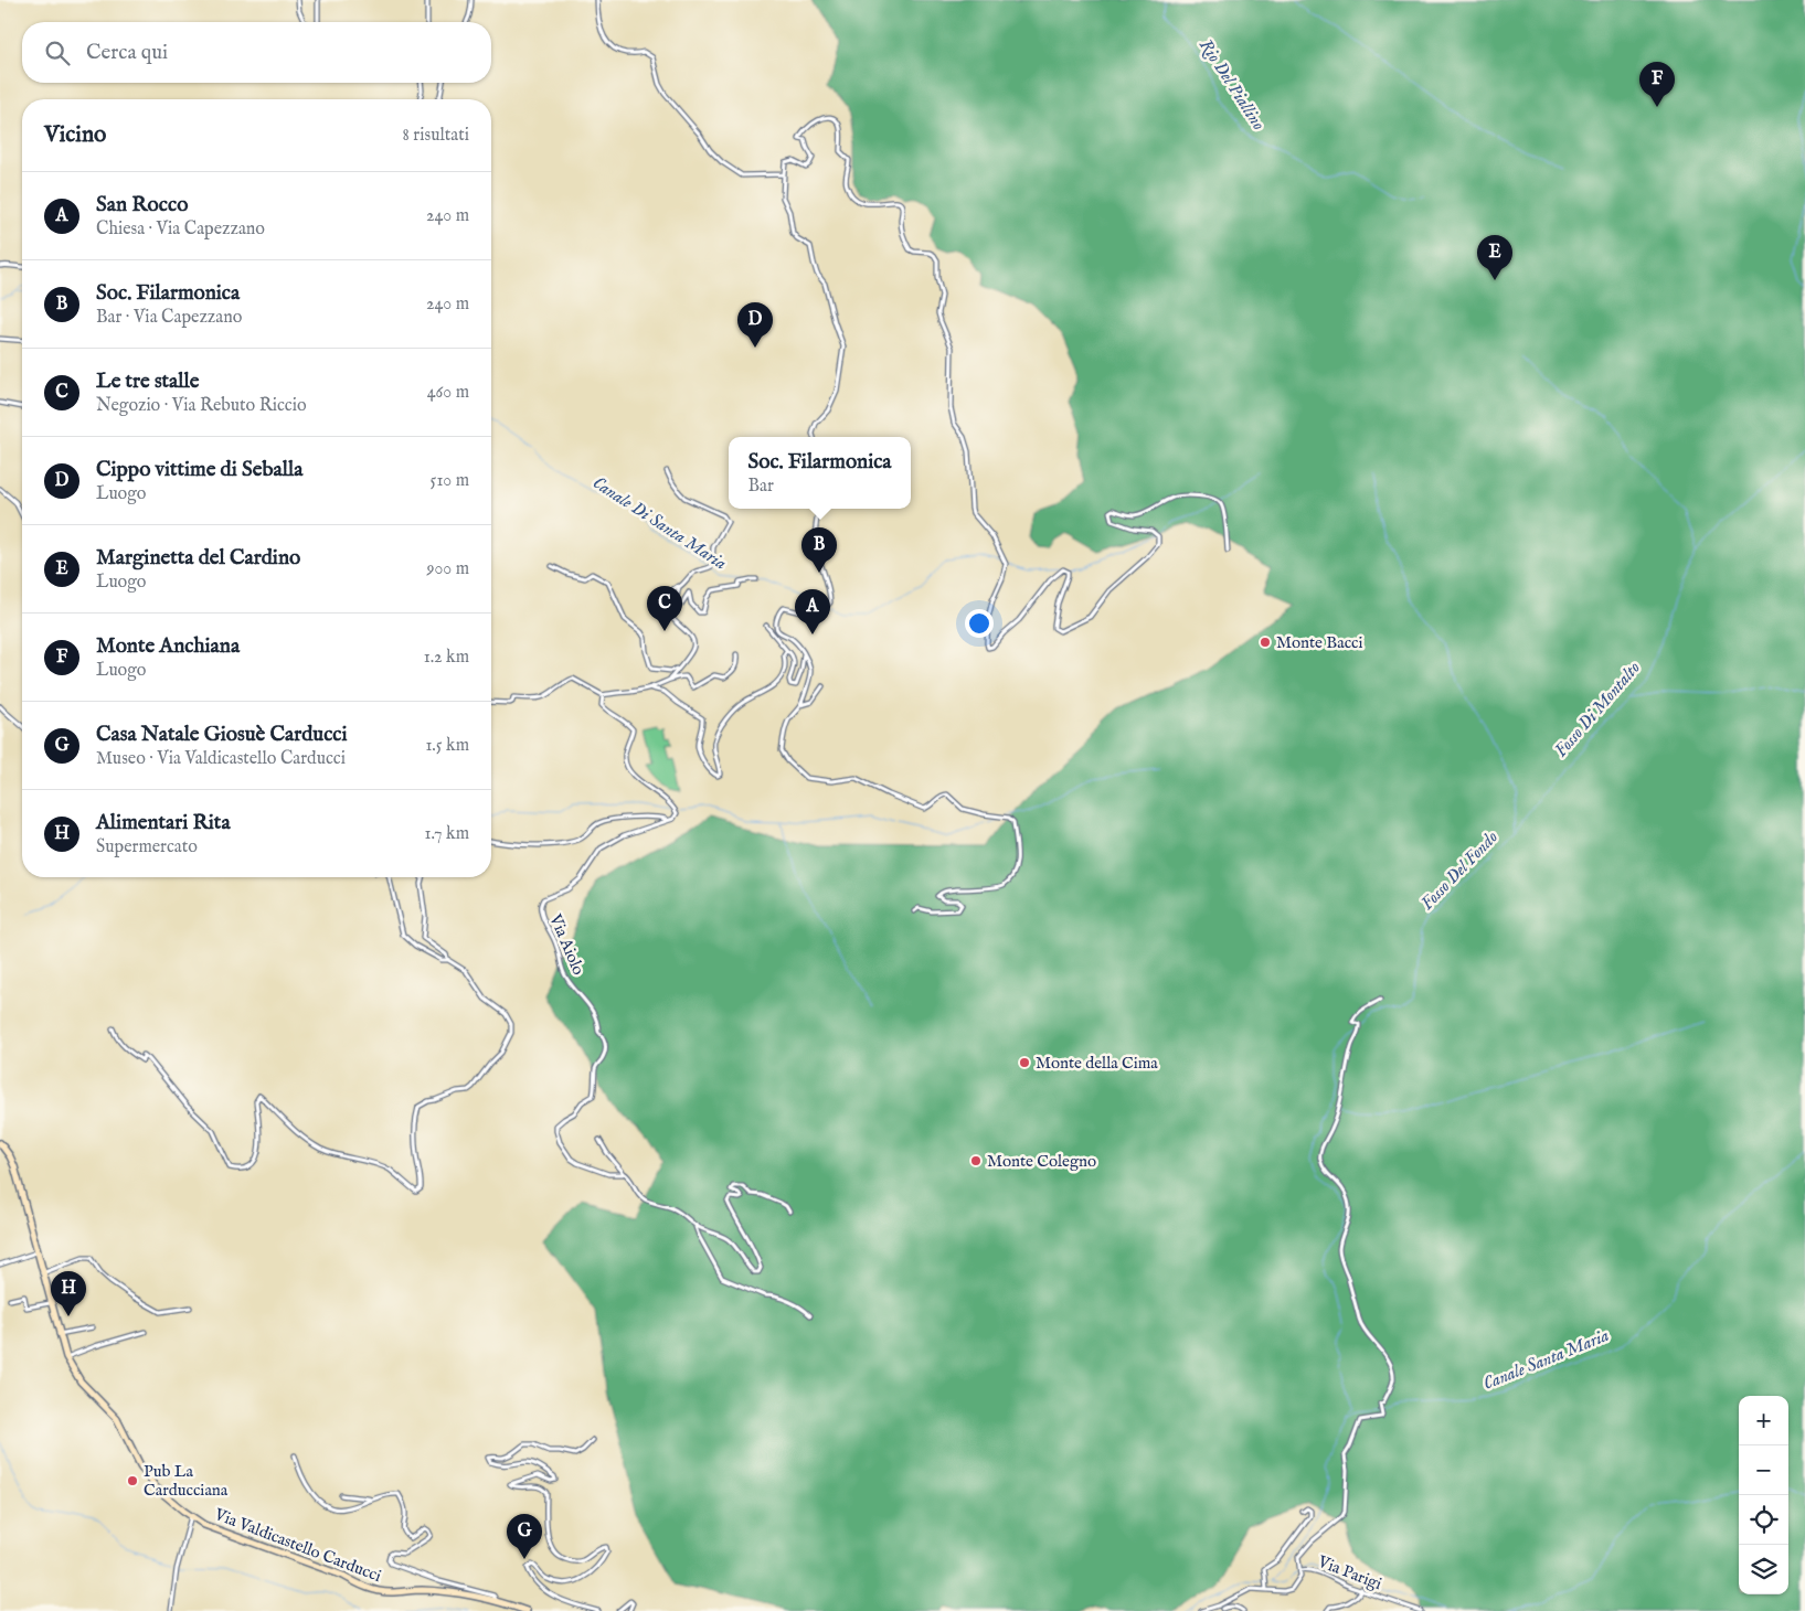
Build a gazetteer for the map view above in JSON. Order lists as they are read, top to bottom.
{
  "streets": {
    "street": ["Via Aiolo", "Via Valdicastello Carducci", "Via Parigi"]
  },
  "water": [
    "Rio Del Piallino",
    "Canale Di Santa Maria",
    "Fosso Di Montalto",
    "Fosso Del Fondo",
    "Canale Santa Maria"
  ],
  "places": [
    "Monte Bacci",
    "Monte della Cima",
    "Monte Colegno",
    "Pub La Carducciana"
  ],
  "page": {
    "search": "Cerca qui",
    "pins": [
      "F",
      "E",
      "D",
      "B",
      "C",
      "A",
      "H",
      "G"
    ],
    "heading": ["Vicino", "8 risultati"],
    "list": [
      {
        "mark": "A",
        "name": "San Rocco",
        "note": "Chiesa · Via Capezzano",
        "value": "240 m"
      },
      {
        "mark": "B",
        "name": "Soc. Filarmonica",
        "note": "Bar · Via Capezzano",
        "value": "240 m"
      },
      {
        "mark": "C",
        "name": "Le tre stalle",
        "note": "Negozio · Via Rebuto Riccio",
        "value": "460 m"
      },
      {
        "mark": "D",
        "name": "Cippo vittime di Seballa",
        "note": "Luogo",
        "value": "510 m"
      },
      {
        "mark": "E",
        "name": "Marginetta del Cardino",
        "note": "Luogo",
        "value": "900 m"
      },
      {
        "mark": "F",
        "name": "Monte Anchiana",
        "note": "Luogo",
        "value": "1.2 km"
      },
      {
        "mark": "G",
        "name": "Casa Natale Giosuè Carducci",
        "note": "Museo · Via Valdicastello Carducci",
        "value": "1.5 km"
      },
      {
        "mark": "H",
        "name": "Alimentari Rita",
        "note": "Supermercato",
        "value": "1.7 km"
      }
    ],
    "popup": ["Soc. Filarmonica", "Bar"],
    "map_buttons": ["+", "−"]
  }
}
